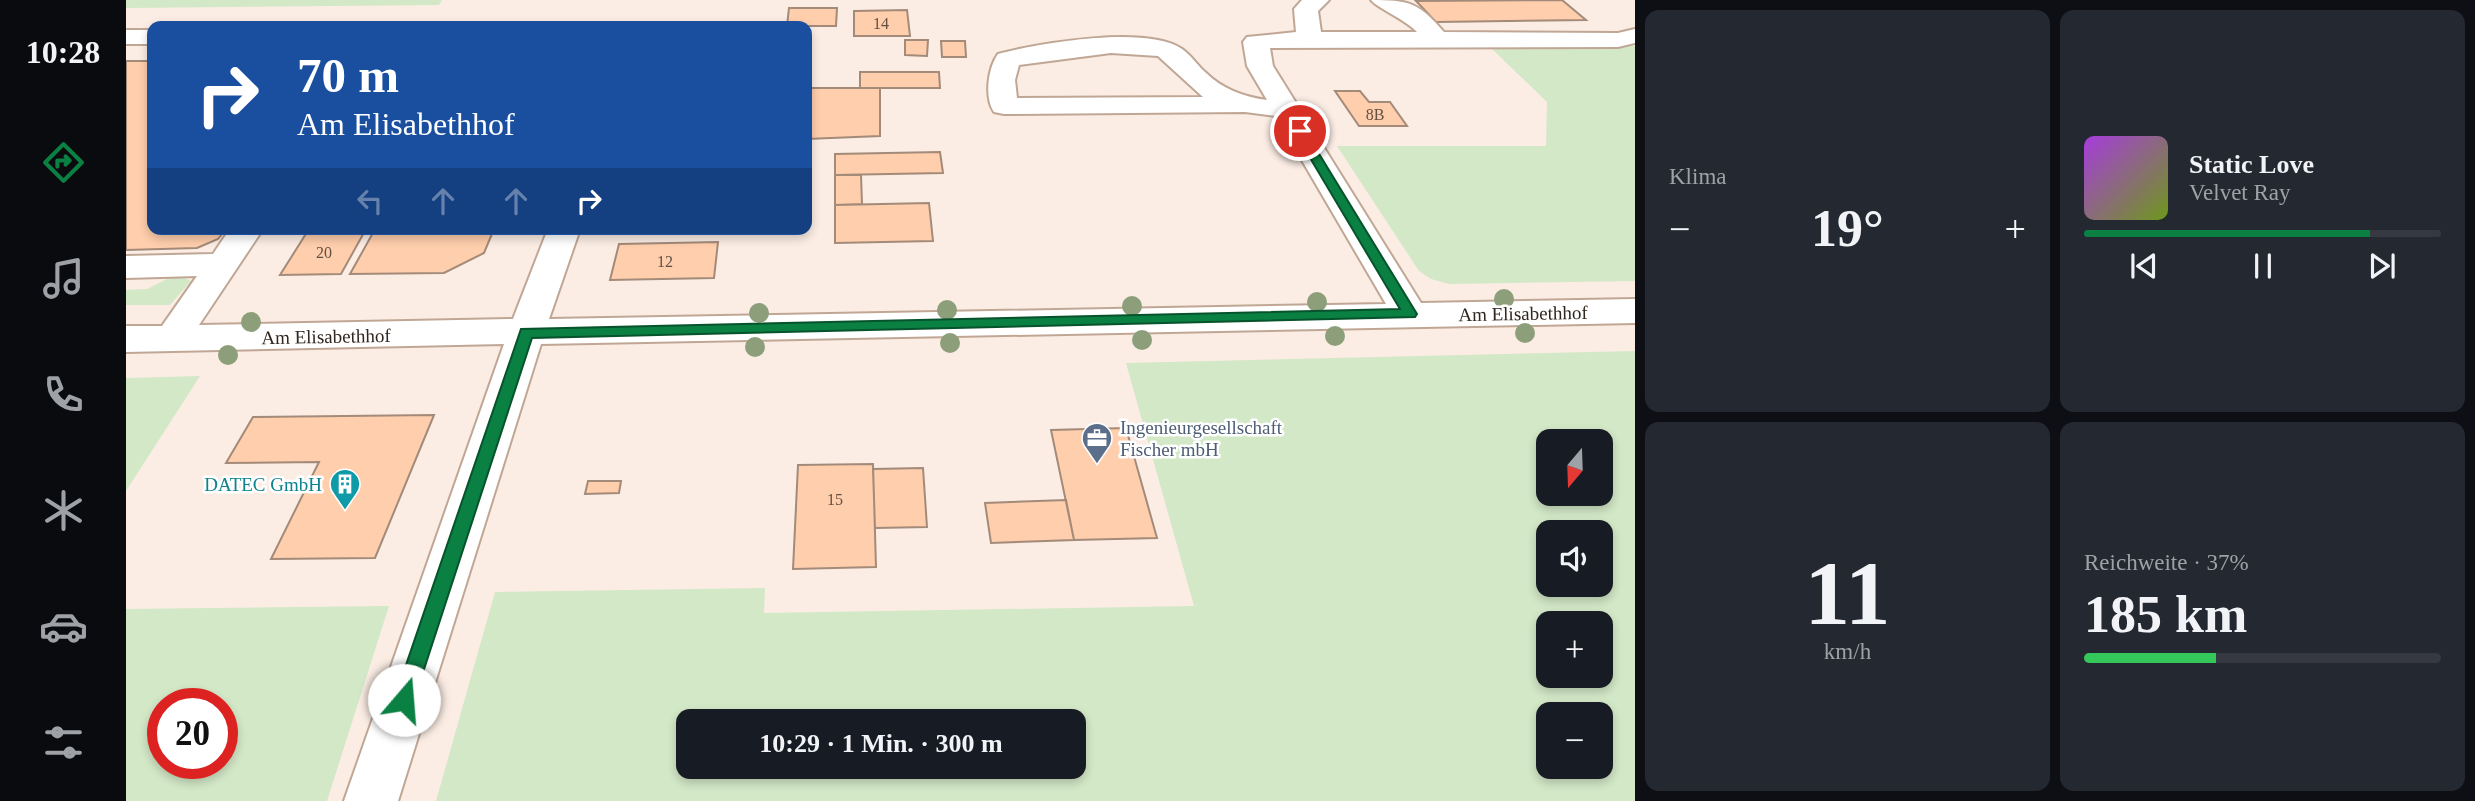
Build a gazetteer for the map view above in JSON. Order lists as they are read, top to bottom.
{
  "streets": {
    "street": ["Am Elisabethhof"]
  },
  "places": {
    "office": ["Ingenieurgesellschaft Fischer mbH"],
    "building": ["DATEC GmbH"]
  },
  "house_numbers": [
    "14",
    "8B",
    "20",
    "12",
    "15"
  ],
  "north": "bottom",
  "page": {
    "tabs": "10:28",
    "tile": [
      "Klima",
      ["11", "km/h"],
      ["Reichweite · 37%", "185 km"]
    ],
    "turn": ["70 m", "Am Elisabethhof"],
    "song": ["Static Love", "Velvet Ray"],
    "heat": ["−", "19°", "+"],
    "map_buttons": ["+", "−"],
    "limit": "20",
    "trip": "10:29 · 1 Min. · 300 m"
  }
}
